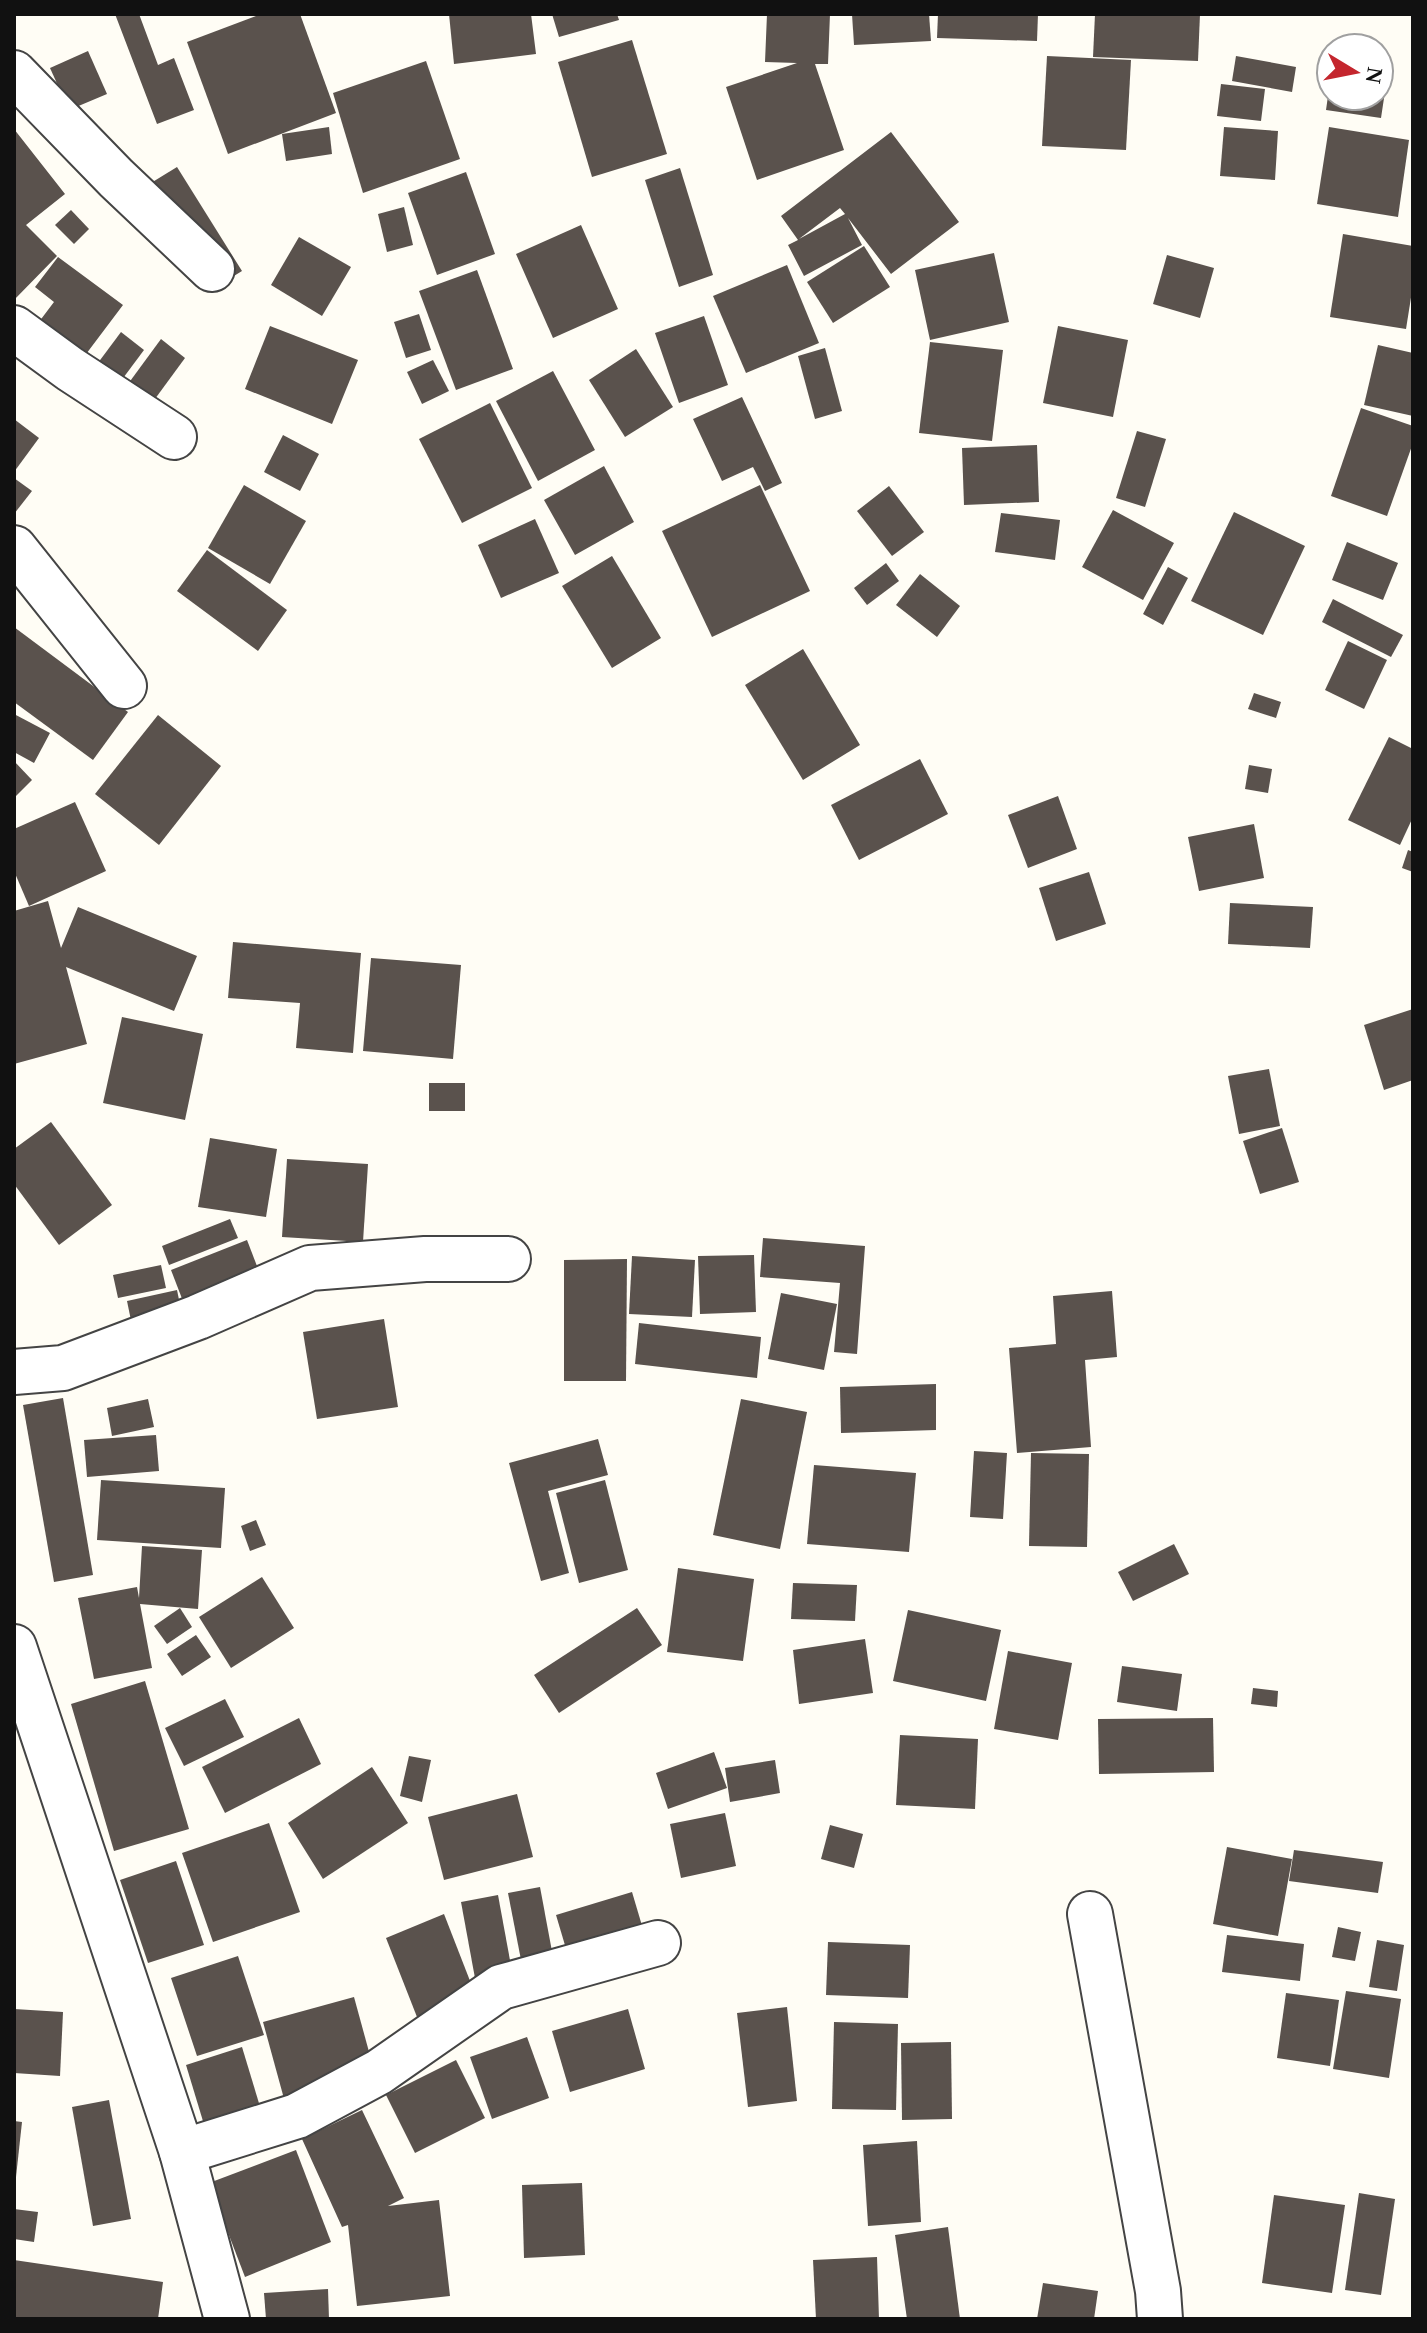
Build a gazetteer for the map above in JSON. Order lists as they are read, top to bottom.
{
  "north": "right"
}
